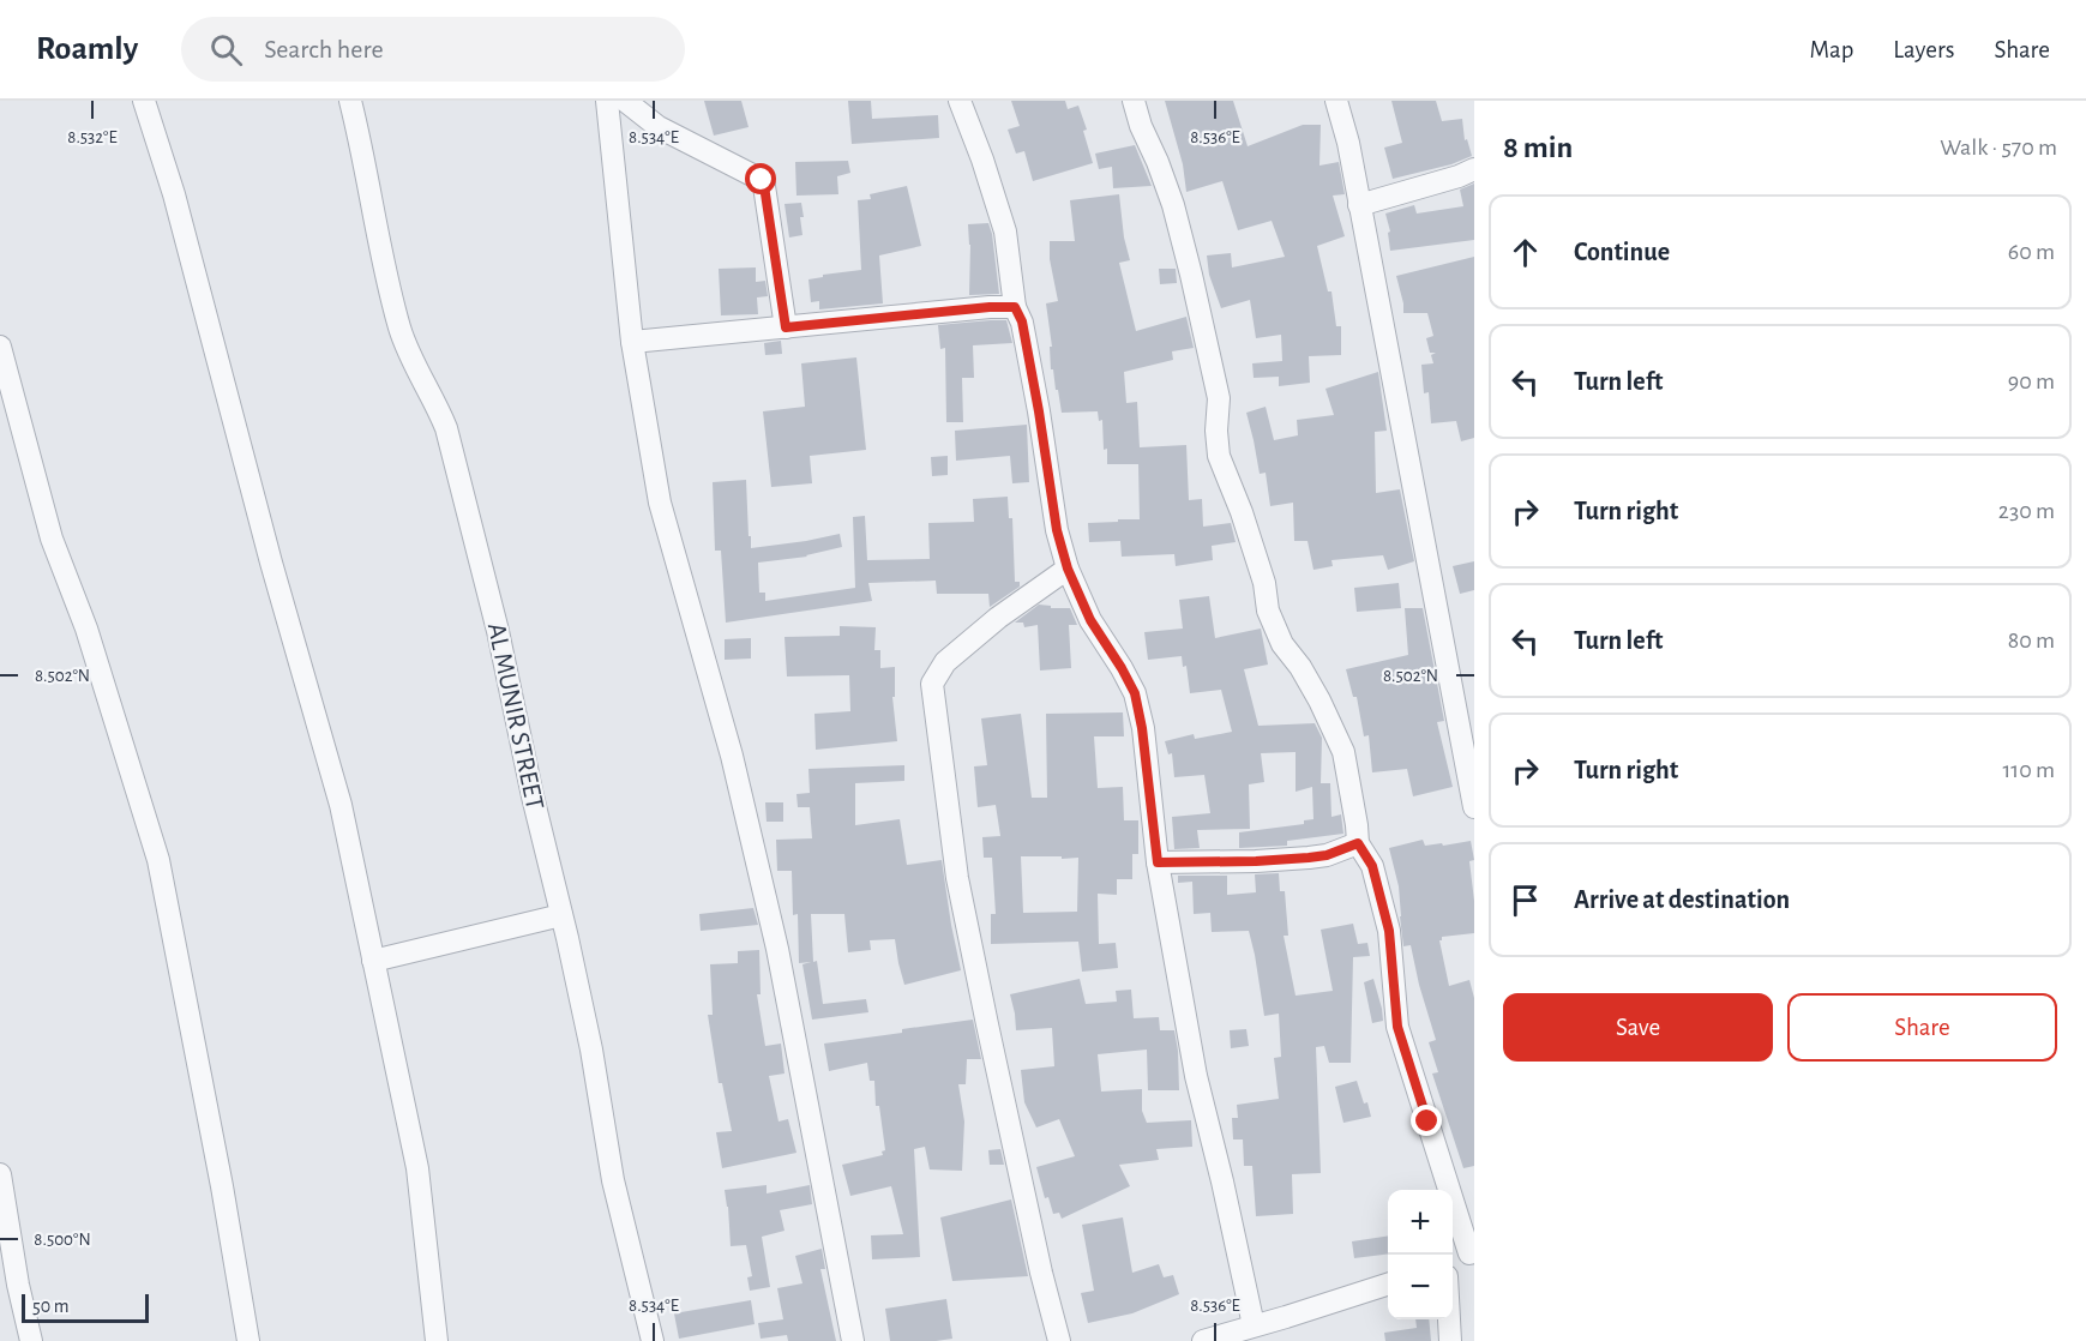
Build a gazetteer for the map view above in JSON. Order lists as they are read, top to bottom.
{
  "streets": {
    "street": ["AL MUNIR STREET"]
  },
  "scale_bar": "50 m",
  "page": {
    "header": "Roamly",
    "search": "Search here",
    "nav": ["Map", "Layers", "Share"],
    "heading": ["8 min", "Walk · 570 m"],
    "list": [
      ["Continue", "60 m"],
      ["Turn left", "90 m"],
      ["Turn right", "230 m"],
      ["Turn left", "80 m"],
      ["Turn right", "110 m"],
      "Arrive at destination"
    ],
    "buttons": ["Save", "Share"],
    "map_buttons": ["+", "−"],
    "scale": "50 m"
  },
  "coordinates": [
    "8.532°E",
    "8.534°E",
    "8.536°E",
    "8.502°N",
    "8.500°N"
  ]
}
